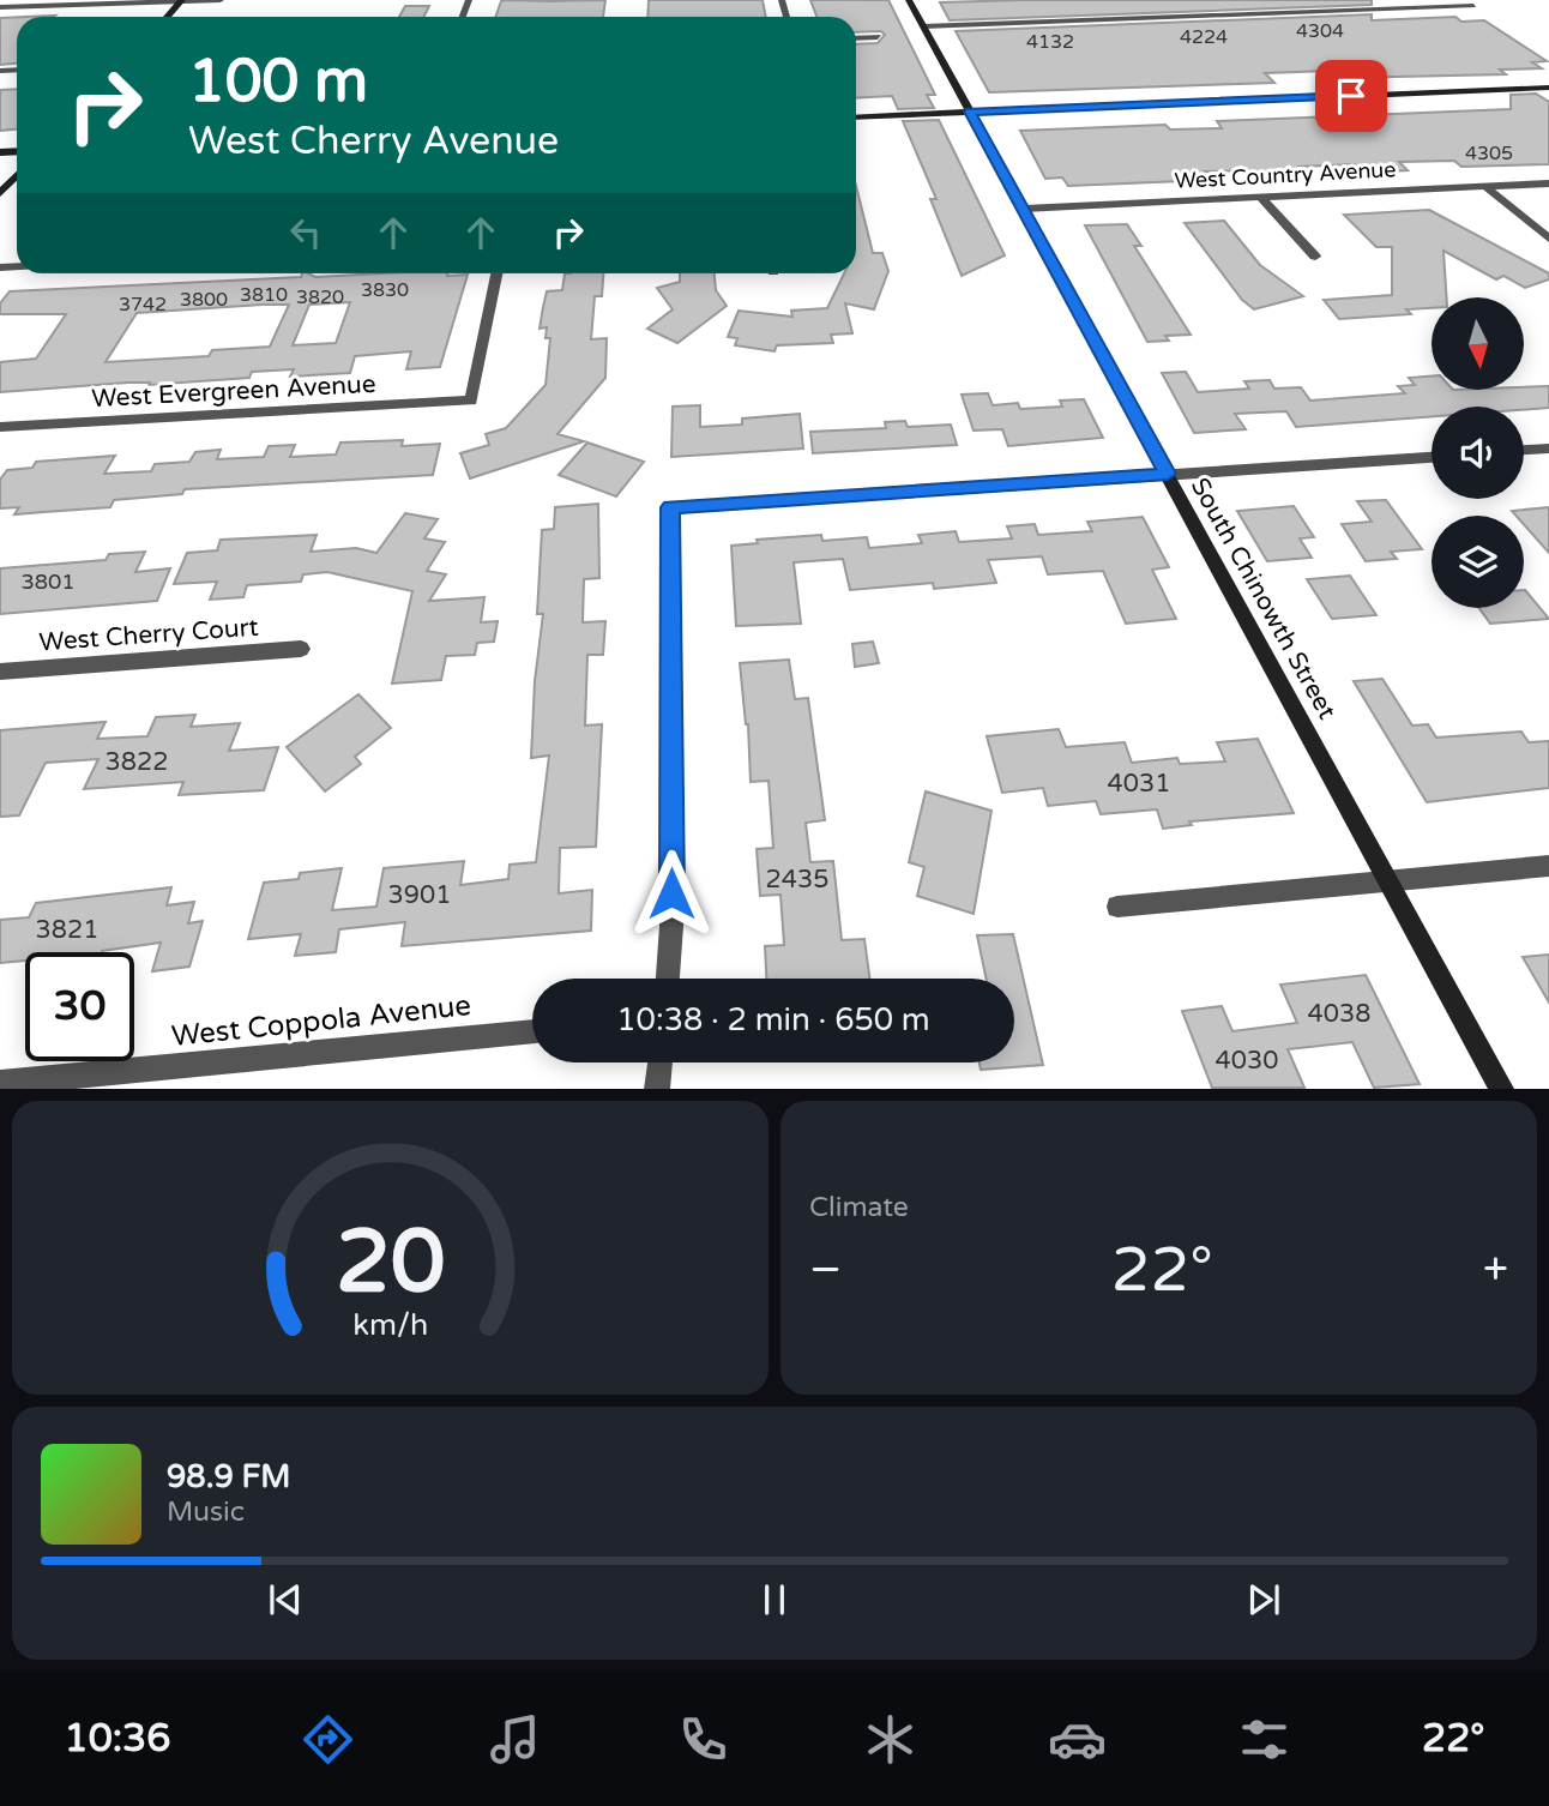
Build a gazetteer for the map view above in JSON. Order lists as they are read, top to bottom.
{
  "streets": {
    "street": [
      "West Country Avenue",
      "West Evergreen Avenue",
      "South Chinowth Street",
      "West Cherry Court",
      "West Coppola Avenue"
    ]
  },
  "crossings": [
    ["West Country Avenue", "South Chinowth Street"]
  ],
  "house_numbers": [
    "4304",
    "4224",
    "4132",
    "4305",
    "3830",
    "3810",
    "3820",
    "3800",
    "3742",
    "3801",
    "3822",
    "4031",
    "2435",
    "3901",
    "3821",
    "4038",
    "4030"
  ],
  "north": "bottom",
  "page": {
    "turn": ["100 m", "West Cherry Avenue"],
    "limit": "30",
    "trip": "10:38 · 2 min · 650 m",
    "tile": "Climate",
    "heat": ["−", "22°", "+"],
    "song": ["98.9 FM", "Music"],
    "tabs": ["10:36", "22°"],
    "gauge": ["20", "km/h"]
  }
}
